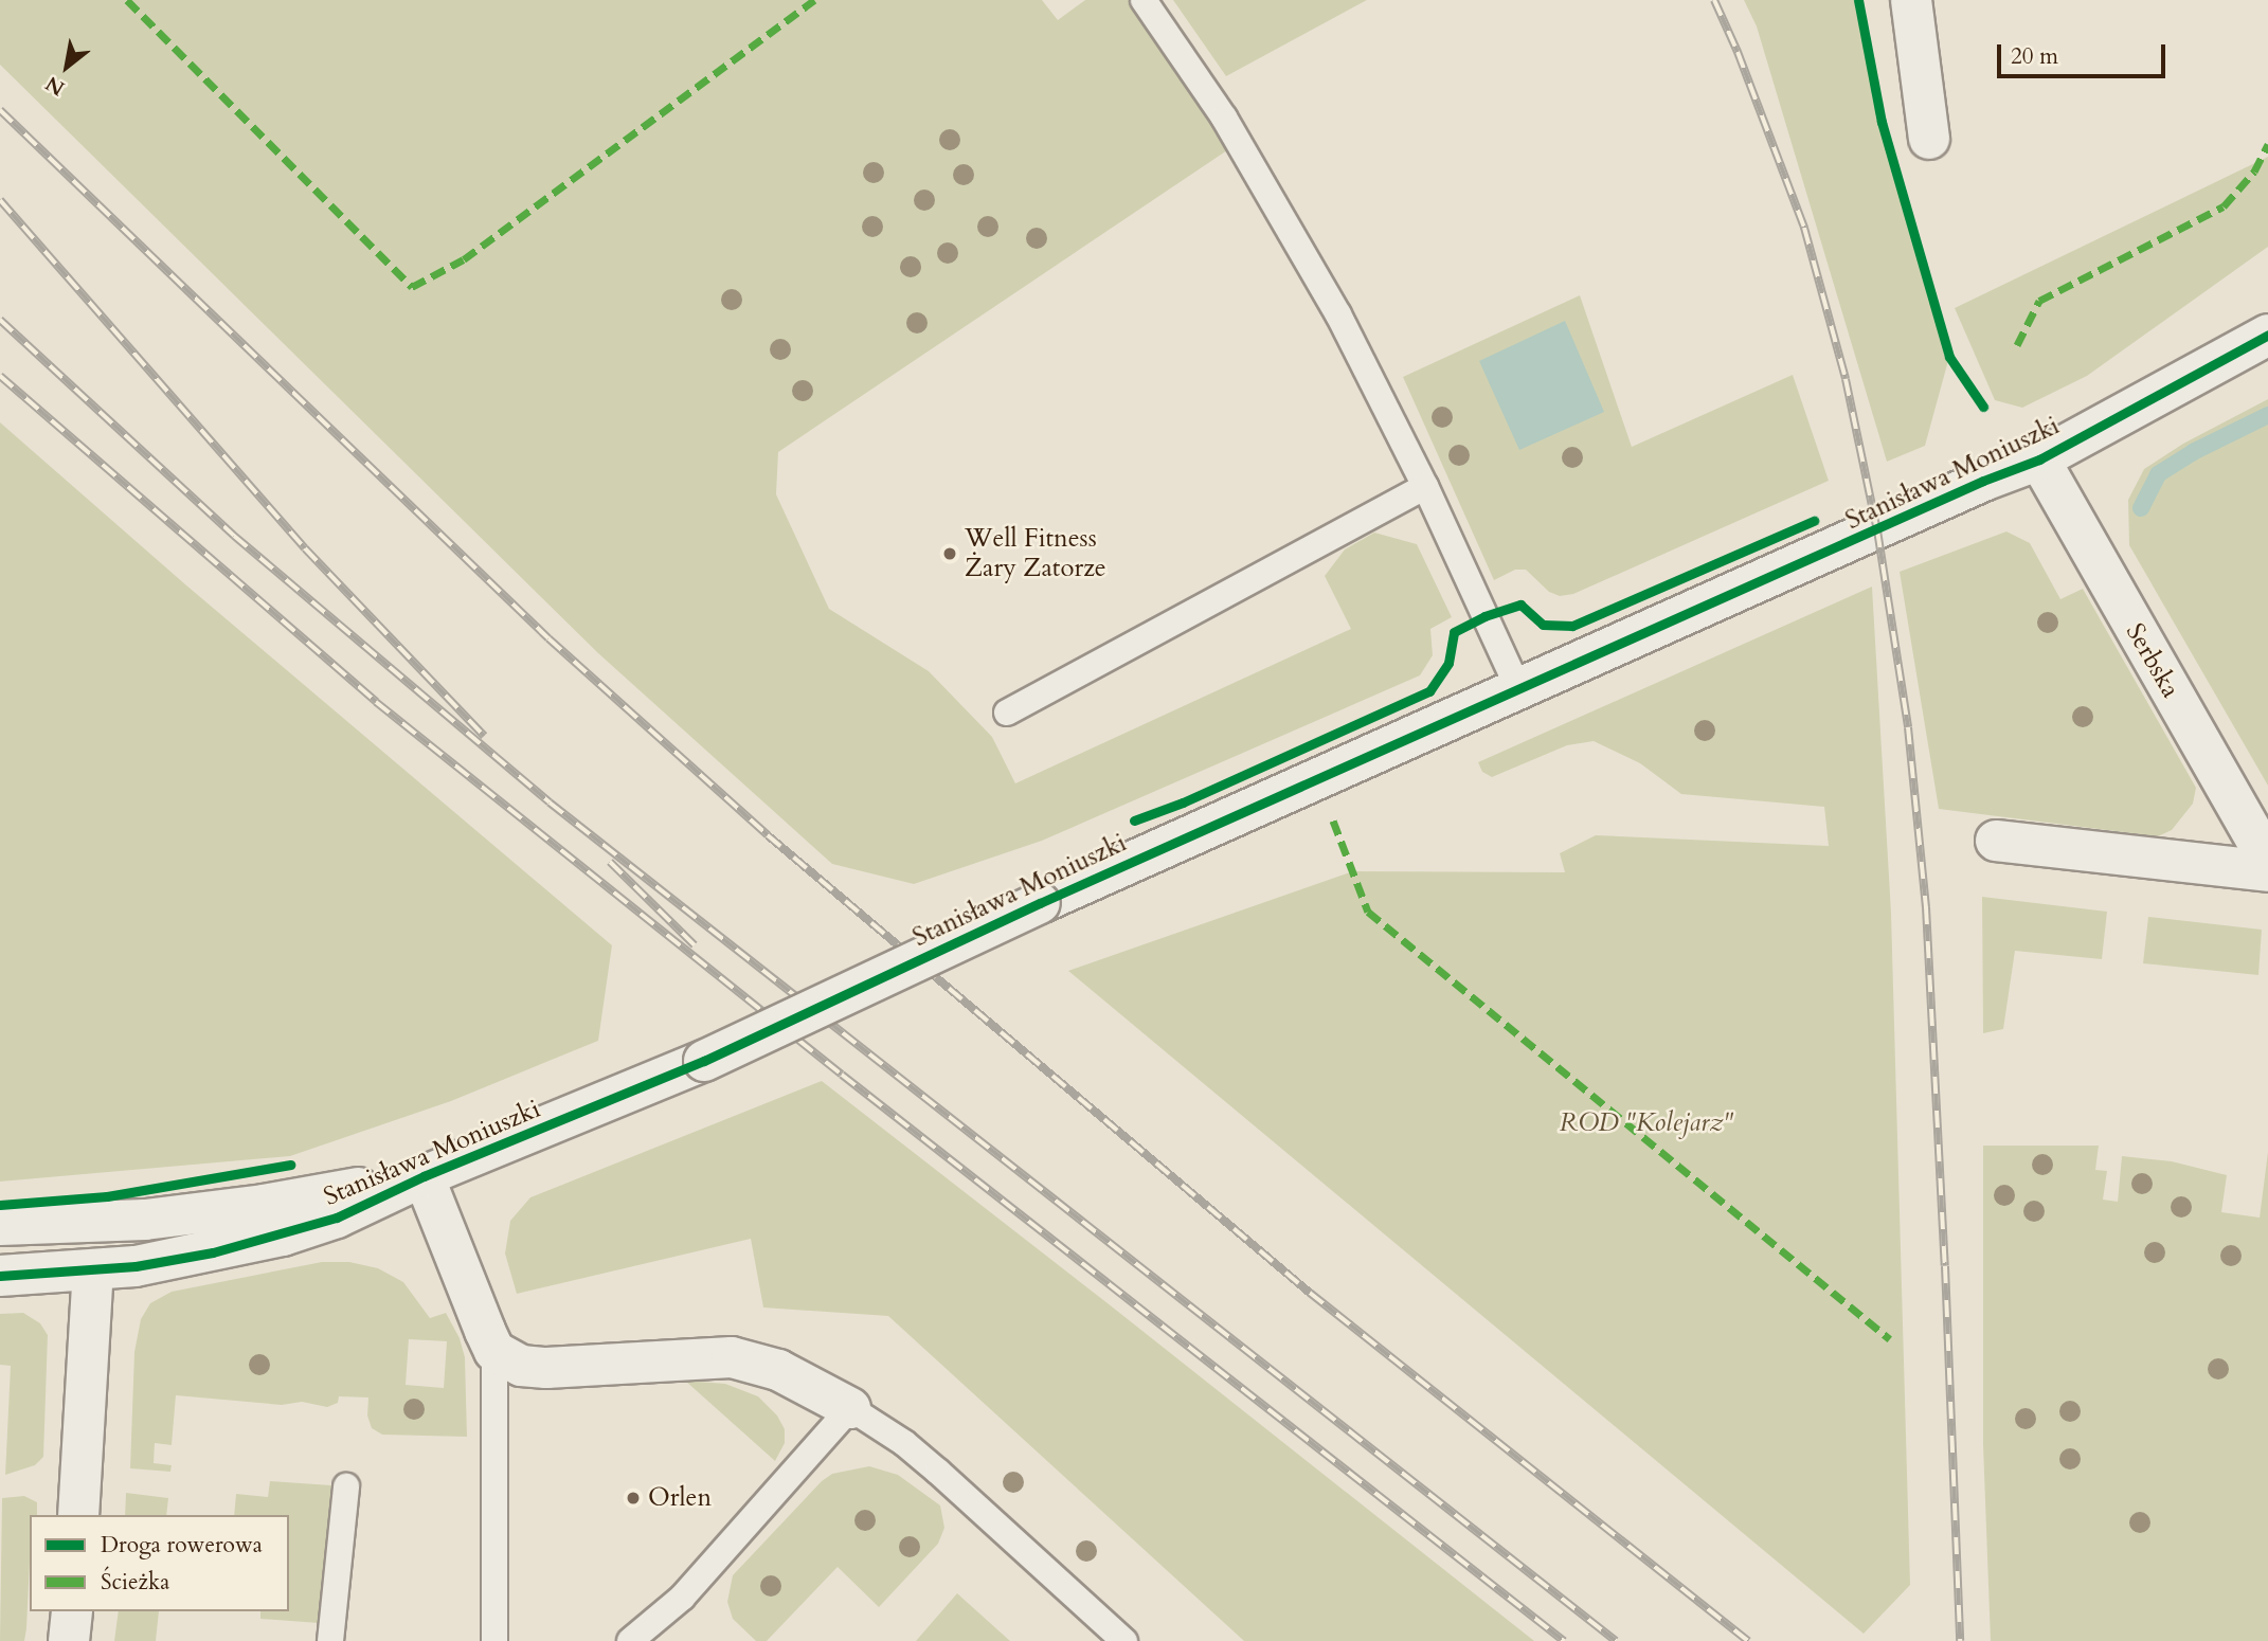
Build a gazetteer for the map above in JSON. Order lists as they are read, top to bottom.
{
  "streets": {
    "street": ["Stanisława Moniuszki", "Serbska"]
  },
  "crossings": [
    ["Stanisława Moniuszki", "Serbska"]
  ],
  "parks": ["ROD \"Kolejarz\""],
  "places": ["Well Fitness Żary Zatorze", "Orlen"],
  "legend": ["Droga rowerowa", "Ścieżka"],
  "scale_bar": "20 m",
  "north": "bottom left"
}
